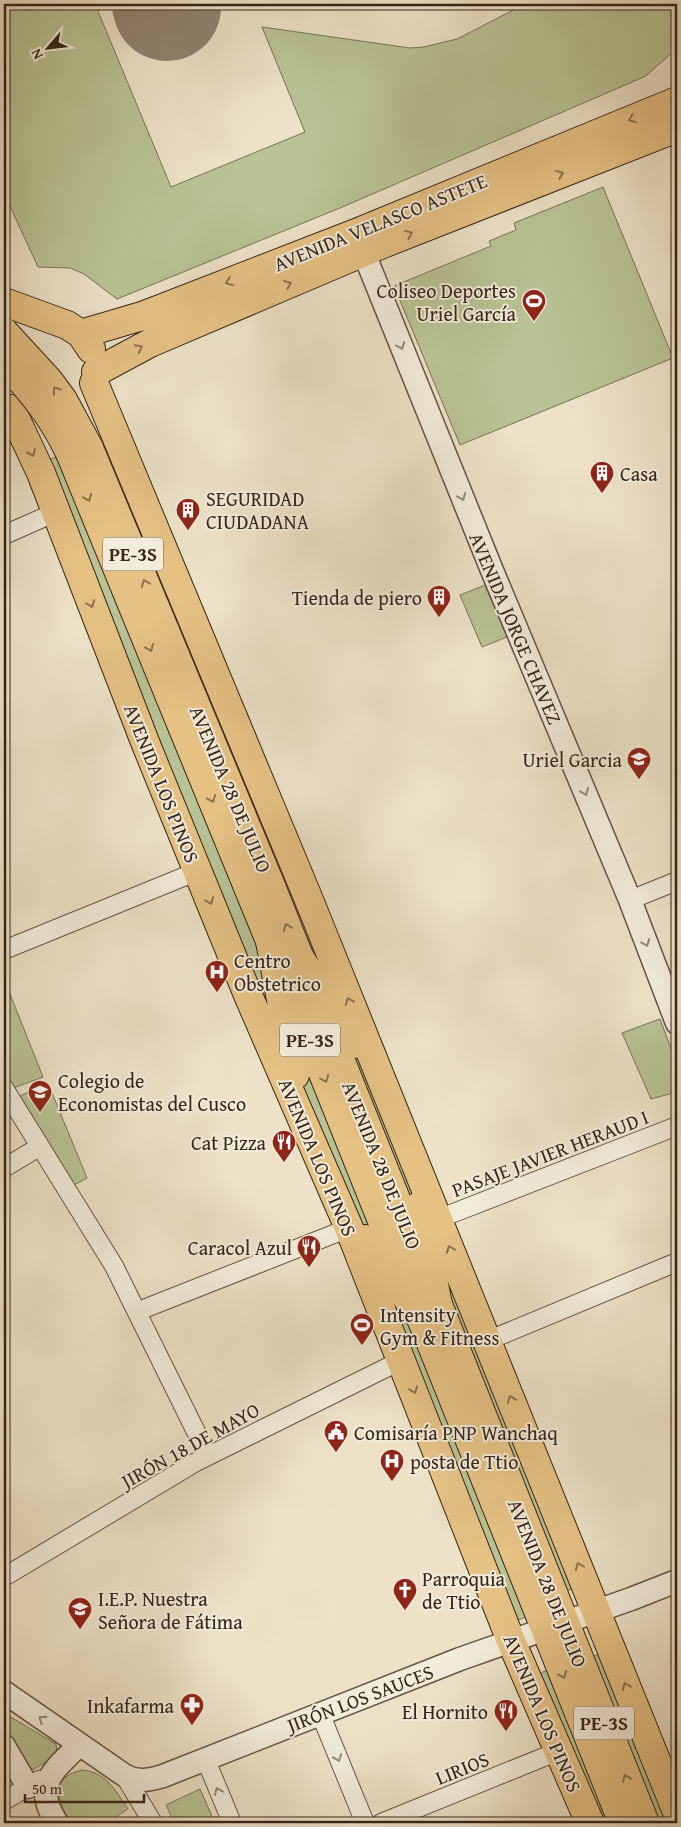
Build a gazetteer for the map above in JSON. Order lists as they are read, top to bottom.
{
  "streets": {
    "main road": [
      "AVENIDA VELASCO ASTETE",
      "PE-3S",
      "AVENIDA LOS PINOS",
      "AVENIDA 28 DE JULIO"
    ],
    "street": [
      "AVENIDA JORGE CHAVEZ",
      "PASAJE JAVIER HERAUD I",
      "JIRÓN 18 DE MAYO",
      "JIRÓN LOS SAUCES",
      "LIRIOS"
    ]
  },
  "crossings": [
    ["AVENIDA VELASCO ASTETE", "AVENIDA JORGE CHAVEZ"],
    ["AVENIDA VELASCO ASTETE", "AVENIDA 28 DE JULIO"],
    ["AVENIDA LOS PINOS", "JIRÓN 18 DE MAYO"],
    ["AVENIDA LOS PINOS", "JIRÓN LOS SAUCES"],
    ["AVENIDA LOS PINOS", "LIRIOS"],
    ["AVENIDA 28 DE JULIO", "PASAJE JAVIER HERAUD I"],
    ["AVENIDA 28 DE JULIO", "JIRÓN LOS SAUCES"]
  ],
  "one_way": ["AVENIDA JORGE CHAVEZ"],
  "places": {
    "sports": ["Coliseo Deportes Uriel García", "Intensity Gym & Fitness"],
    "building": ["Casa", "SEGURIDAD CIUDADANA", "Tienda de piero"],
    "school or university": ["Uriel Garcia", "Colegio de Economistas del Cusco", "I.E.P. Nuestra Señora de Fátima"],
    "hospital": ["Centro Obstetrico", "posta de Ttio"],
    "restaurant": ["Cat Pizza", "Caracol Azul", "El Hornito"],
    "public building": ["Comisaría PNP Wanchaq"],
    "church": ["Parroquia de Ttio"],
    "pharmacy": ["Inkafarma"]
  },
  "scale_bar": "50 m",
  "north": "bottom left"
}
